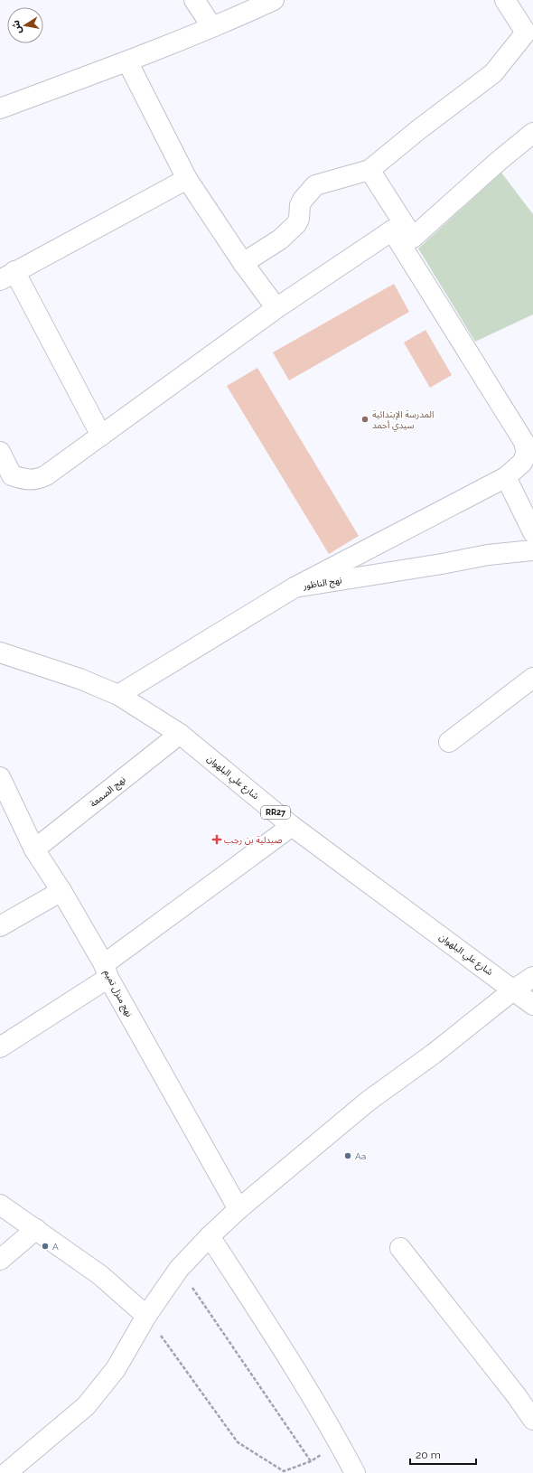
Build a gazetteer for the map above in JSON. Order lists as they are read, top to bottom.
{
  "streets": {
    "street": [
      "نهج الناظور",
      "شارع علي البلهوان",
      "نهج الصمعة",
      "RR27",
      "نهج منزل تميم"
    ]
  },
  "crossings": [
    ["نهج الناظور", "شارع علي البلهوان"],
    ["شارع علي البلهوان", "نهج الصمعة"],
    ["نهج الصمعة", "نهج منزل تميم"]
  ],
  "places": {
    "other": ["المدرسة الإبتدائية سيدي أحمد", "Aa", "A"],
    "health": ["صيدلية بن رجب"]
  },
  "scale_bar": "20 m",
  "north": "left"
}
